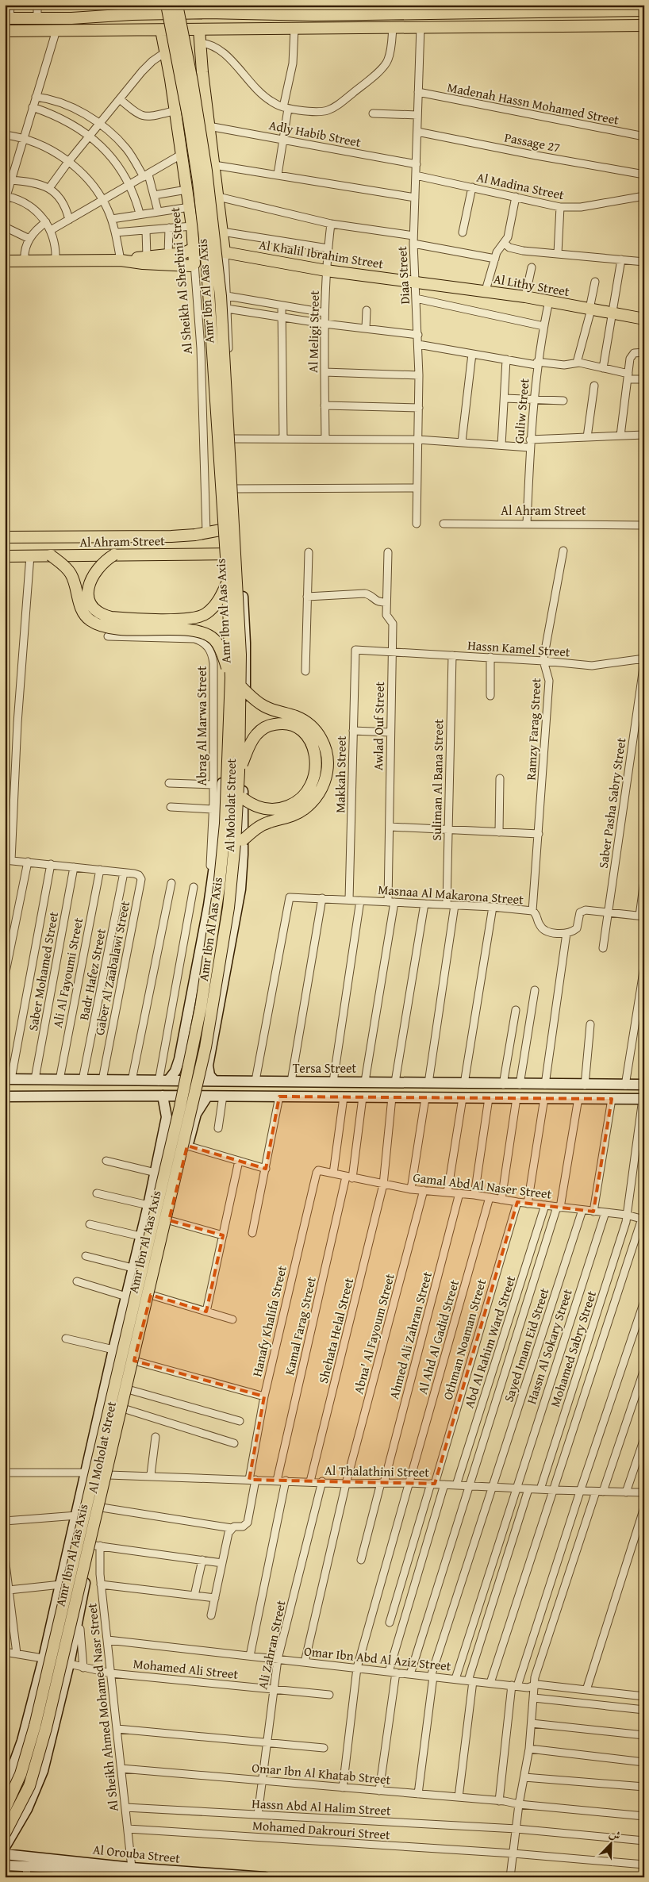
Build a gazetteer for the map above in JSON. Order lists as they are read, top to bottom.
{
  "streets": {
    "main road": [
      "Al Khalil Ibrahim Street",
      "Al Sheikh Al Sherbini Street",
      "Al Lithy Street",
      "Amr Ibn Al Aas Axis",
      "Al Ahram Street"
    ],
    "street": [
      "Madenah Hassn Mohamed Street",
      "Adly Habib Street",
      "Passage 27",
      "Al Madina Street",
      "Diaa Street",
      "Al Meligi Street",
      "Guliw Street",
      "Hassn Kamel Street",
      "Abrag Al Marwa Street",
      "Awlad Ouf Street",
      "Ramzy Farag Street",
      "Makkah Street",
      "Suliman Al Bana Street",
      "Saber Pasha Sabry Street",
      "Al Moholat Street",
      "Masnaa Al Makarona Street",
      "Gaber Al Zaabalawi Street",
      "Saber Mohamed Street",
      "Ali Al Fayoumi Street",
      "Badr Hafez Street",
      "Tersa Street",
      "Gamal Abd Al Naser Street",
      "Hanafy Khalifa Street",
      "Kamal Farag Street",
      "Shehata Helal Street",
      "Abna' Al Fayoum Street",
      "Ahmed Ali Zahran Street",
      "Al Ahd Al Gadid Street",
      "Othman Noaman Street",
      "Abd Al Rahim Ward Street",
      "Sayed Imam Eid Street",
      "Hassn Al Sokary Street",
      "Mohamed Sabry Street",
      "Al Thalathini Street",
      "Ali Zahran Street",
      "Omar Ibn Abd Al Aziz Street",
      "Mohamed Ali Street",
      "Al Sheikh Ahmed Mohamed Nasr Street",
      "Omar Ibn Al Khatab Street",
      "Hassn Abd Al Halim Street",
      "Mohamed Dakrouri Street",
      "Al Orouba Street"
    ]
  },
  "crossings": [
    ["Madenah Hassn Mohamed Street", "Diaa Street"],
    ["Adly Habib Street", "Diaa Street"],
    ["Passage 27", "Diaa Street"],
    ["Al Madina Street", "Diaa Street"],
    ["Al Khalil Ibrahim Street", "Diaa Street"],
    ["Al Khalil Ibrahim Street", "Al Lithy Street"],
    ["Al Khalil Ibrahim Street", "Al Meligi Street"],
    ["Diaa Street", "Al Lithy Street"],
    ["Al Sheikh Al Sherbini Street", "Al Ahram Street"],
    ["Al Lithy Street", "Guliw Street"],
    ["Guliw Street", "Al Ahram Street"],
    ["Al Ahram Street", "Al Moholat Street"],
    ["Hassn Kamel Street", "Awlad Ouf Street"],
    ["Hassn Kamel Street", "Ramzy Farag Street"],
    ["Hassn Kamel Street", "Makkah Street"],
    ["Hassn Kamel Street", "Suliman Al Bana Street"],
    ["Hassn Kamel Street", "Saber Pasha Sabry Street"],
    ["Abrag Al Marwa Street", "Al Moholat Street"],
    ["Awlad Ouf Street", "Masnaa Al Makarona Street"],
    ["Awlad Ouf Street", "Tersa Street"],
    ["Ramzy Farag Street", "Masnaa Al Makarona Street"],
    ["Makkah Street", "Masnaa Al Makarona Street"],
    ["Suliman Al Bana Street", "Masnaa Al Makarona Street"],
    ["Al Moholat Street", "Tersa Street"],
    ["Al Moholat Street", "Al Thalathini Street"],
    ["Al Moholat Street", "Mohamed Ali Street"],
    ["Al Moholat Street", "Al Sheikh Ahmed Mohamed Nasr Street"],
    ["Masnaa Al Makarona Street", "Tersa Street"],
    ["Gaber Al Zaabalawi Street", "Saber Mohamed Street"],
    ["Gaber Al Zaabalawi Street", "Ali Al Fayoumi Street"],
    ["Gaber Al Zaabalawi Street", "Badr Hafez Street"],
    ["Gaber Al Zaabalawi Street", "Tersa Street"],
    ["Saber Mohamed Street", "Tersa Street"],
    ["Ali Al Fayoumi Street", "Tersa Street"],
    ["Badr Hafez Street", "Tersa Street"],
    ["Gamal Abd Al Naser Street", "Hanafy Khalifa Street"],
    ["Gamal Abd Al Naser Street", "Kamal Farag Street"],
    ["Gamal Abd Al Naser Street", "Shehata Helal Street"],
    ["Gamal Abd Al Naser Street", "Abna' Al Fayoum Street"],
    ["Gamal Abd Al Naser Street", "Ahmed Ali Zahran Street"],
    ["Gamal Abd Al Naser Street", "Al Ahd Al Gadid Street"],
    ["Gamal Abd Al Naser Street", "Othman Noaman Street"],
    ["Gamal Abd Al Naser Street", "Abd Al Rahim Ward Street"],
    ["Gamal Abd Al Naser Street", "Sayed Imam Eid Street"],
    ["Gamal Abd Al Naser Street", "Hassn Al Sokary Street"],
    ["Gamal Abd Al Naser Street", "Mohamed Sabry Street"],
    ["Hanafy Khalifa Street", "Al Thalathini Street"],
    ["Kamal Farag Street", "Al Thalathini Street"],
    ["Shehata Helal Street", "Al Thalathini Street"],
    ["Abna' Al Fayoum Street", "Al Thalathini Street"],
    ["Abna' Al Fayoum Street", "Omar Ibn Abd Al Aziz Street"],
    ["Ahmed Ali Zahran Street", "Al Thalathini Street"],
    ["Al Ahd Al Gadid Street", "Al Thalathini Street"],
    ["Al Ahd Al Gadid Street", "Omar Ibn Abd Al Aziz Street"],
    ["Al Ahd Al Gadid Street", "Omar Ibn Al Khatab Street"],
    ["Othman Noaman Street", "Al Thalathini Street"],
    ["Abd Al Rahim Ward Street", "Al Thalathini Street"],
    ["Sayed Imam Eid Street", "Al Thalathini Street"],
    ["Sayed Imam Eid Street", "Omar Ibn Abd Al Aziz Street"],
    ["Sayed Imam Eid Street", "Omar Ibn Al Khatab Street"],
    ["Hassn Al Sokary Street", "Al Thalathini Street"],
    ["Hassn Al Sokary Street", "Omar Ibn Abd Al Aziz Street"],
    ["Mohamed Sabry Street", "Al Thalathini Street"],
    ["Al Thalathini Street", "Ali Zahran Street"],
    ["Ali Zahran Street", "Omar Ibn Abd Al Aziz Street"],
    ["Ali Zahran Street", "Mohamed Ali Street"],
    ["Ali Zahran Street", "Omar Ibn Al Khatab Street"],
    ["Ali Zahran Street", "Hassn Abd Al Halim Street"],
    ["Omar Ibn Abd Al Aziz Street", "Al Sheikh Ahmed Mohamed Nasr Street"],
    ["Mohamed Ali Street", "Al Sheikh Ahmed Mohamed Nasr Street"],
    ["Al Sheikh Ahmed Mohamed Nasr Street", "Omar Ibn Al Khatab Street"],
    ["Al Sheikh Ahmed Mohamed Nasr Street", "Hassn Abd Al Halim Street"],
    ["Al Sheikh Ahmed Mohamed Nasr Street", "Mohamed Dakrouri Street"],
    ["Al Sheikh Ahmed Mohamed Nasr Street", "Al Orouba Street"]
  ],
  "north": "top right"
}
